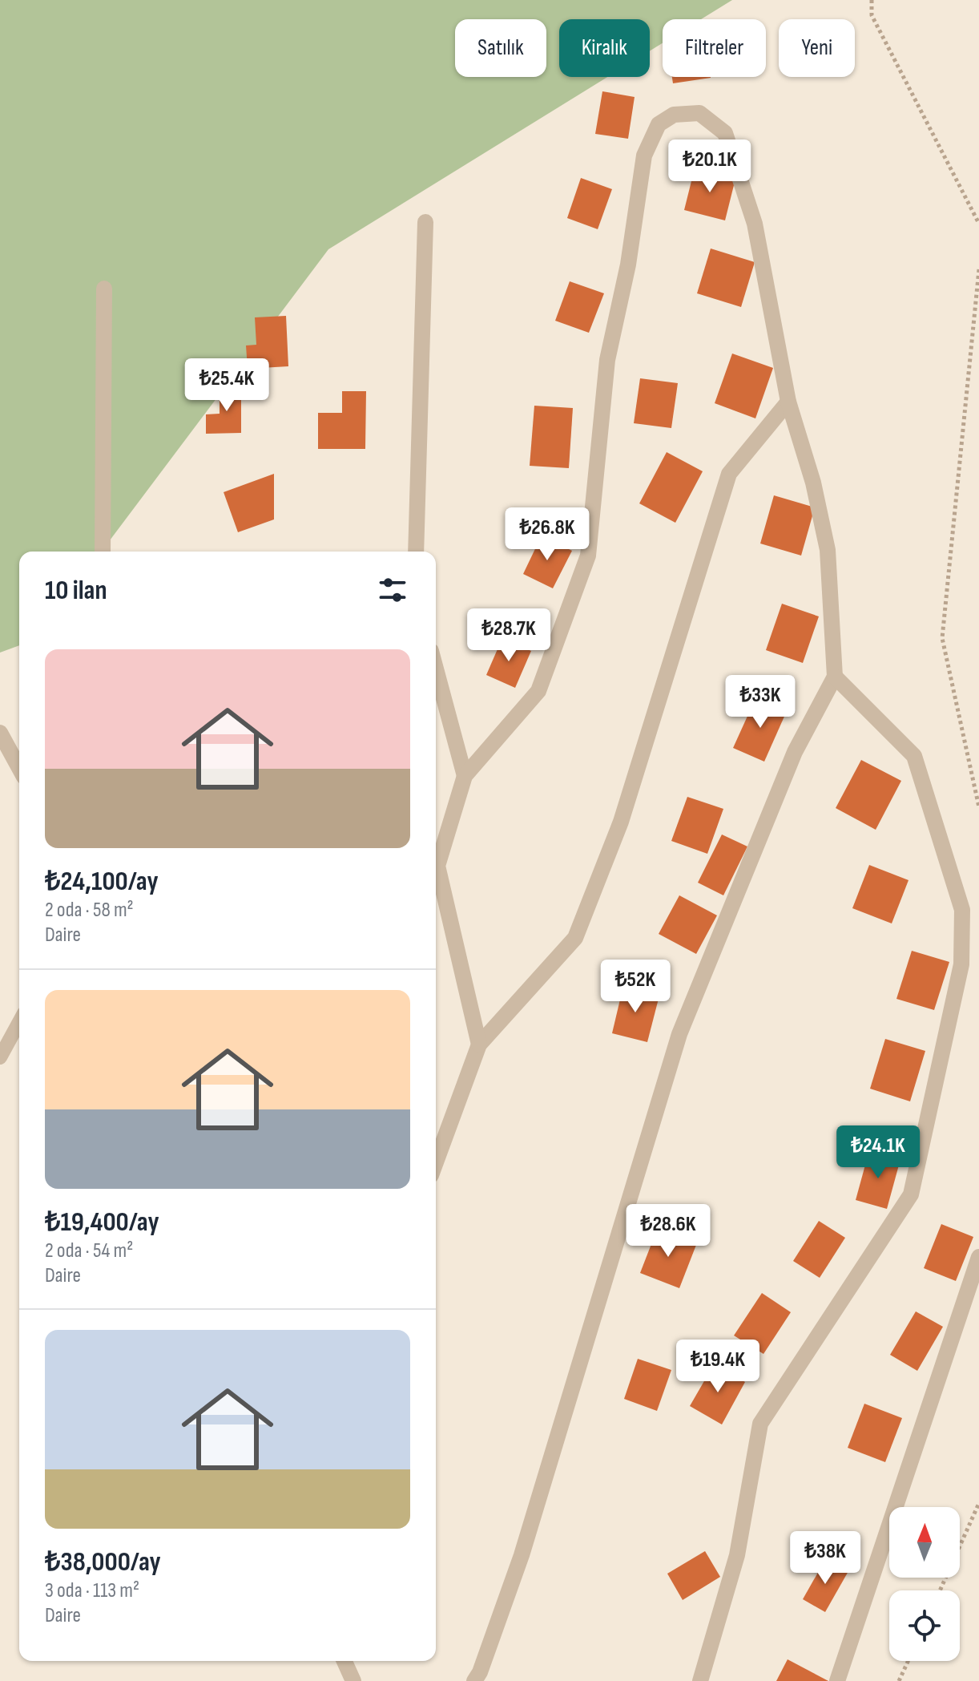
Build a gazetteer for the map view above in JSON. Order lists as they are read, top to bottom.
{
  "north": "top",
  "page": {
    "chip": [
      "Satılık",
      "Kiralık",
      "Filtreler",
      "Yeni"
    ],
    "price": [
      "₺20.1K",
      "₺25.4K",
      "₺26.8K",
      "₺28.7K",
      "₺33K",
      "₺52K",
      "₺24.1K",
      "₺28.6K",
      "₺19.4K",
      "₺38K"
    ],
    "heading": "10 ilan",
    "list": [
      {
        "name": "₺24,100/ay",
        "note": "2 oda · 58 m² · Daire"
      },
      {
        "name": "₺19,400/ay",
        "note": "2 oda · 54 m² · Daire"
      },
      {
        "name": "₺38,000/ay",
        "note": "3 oda · 113 m² · Daire"
      }
    ]
  }
}
